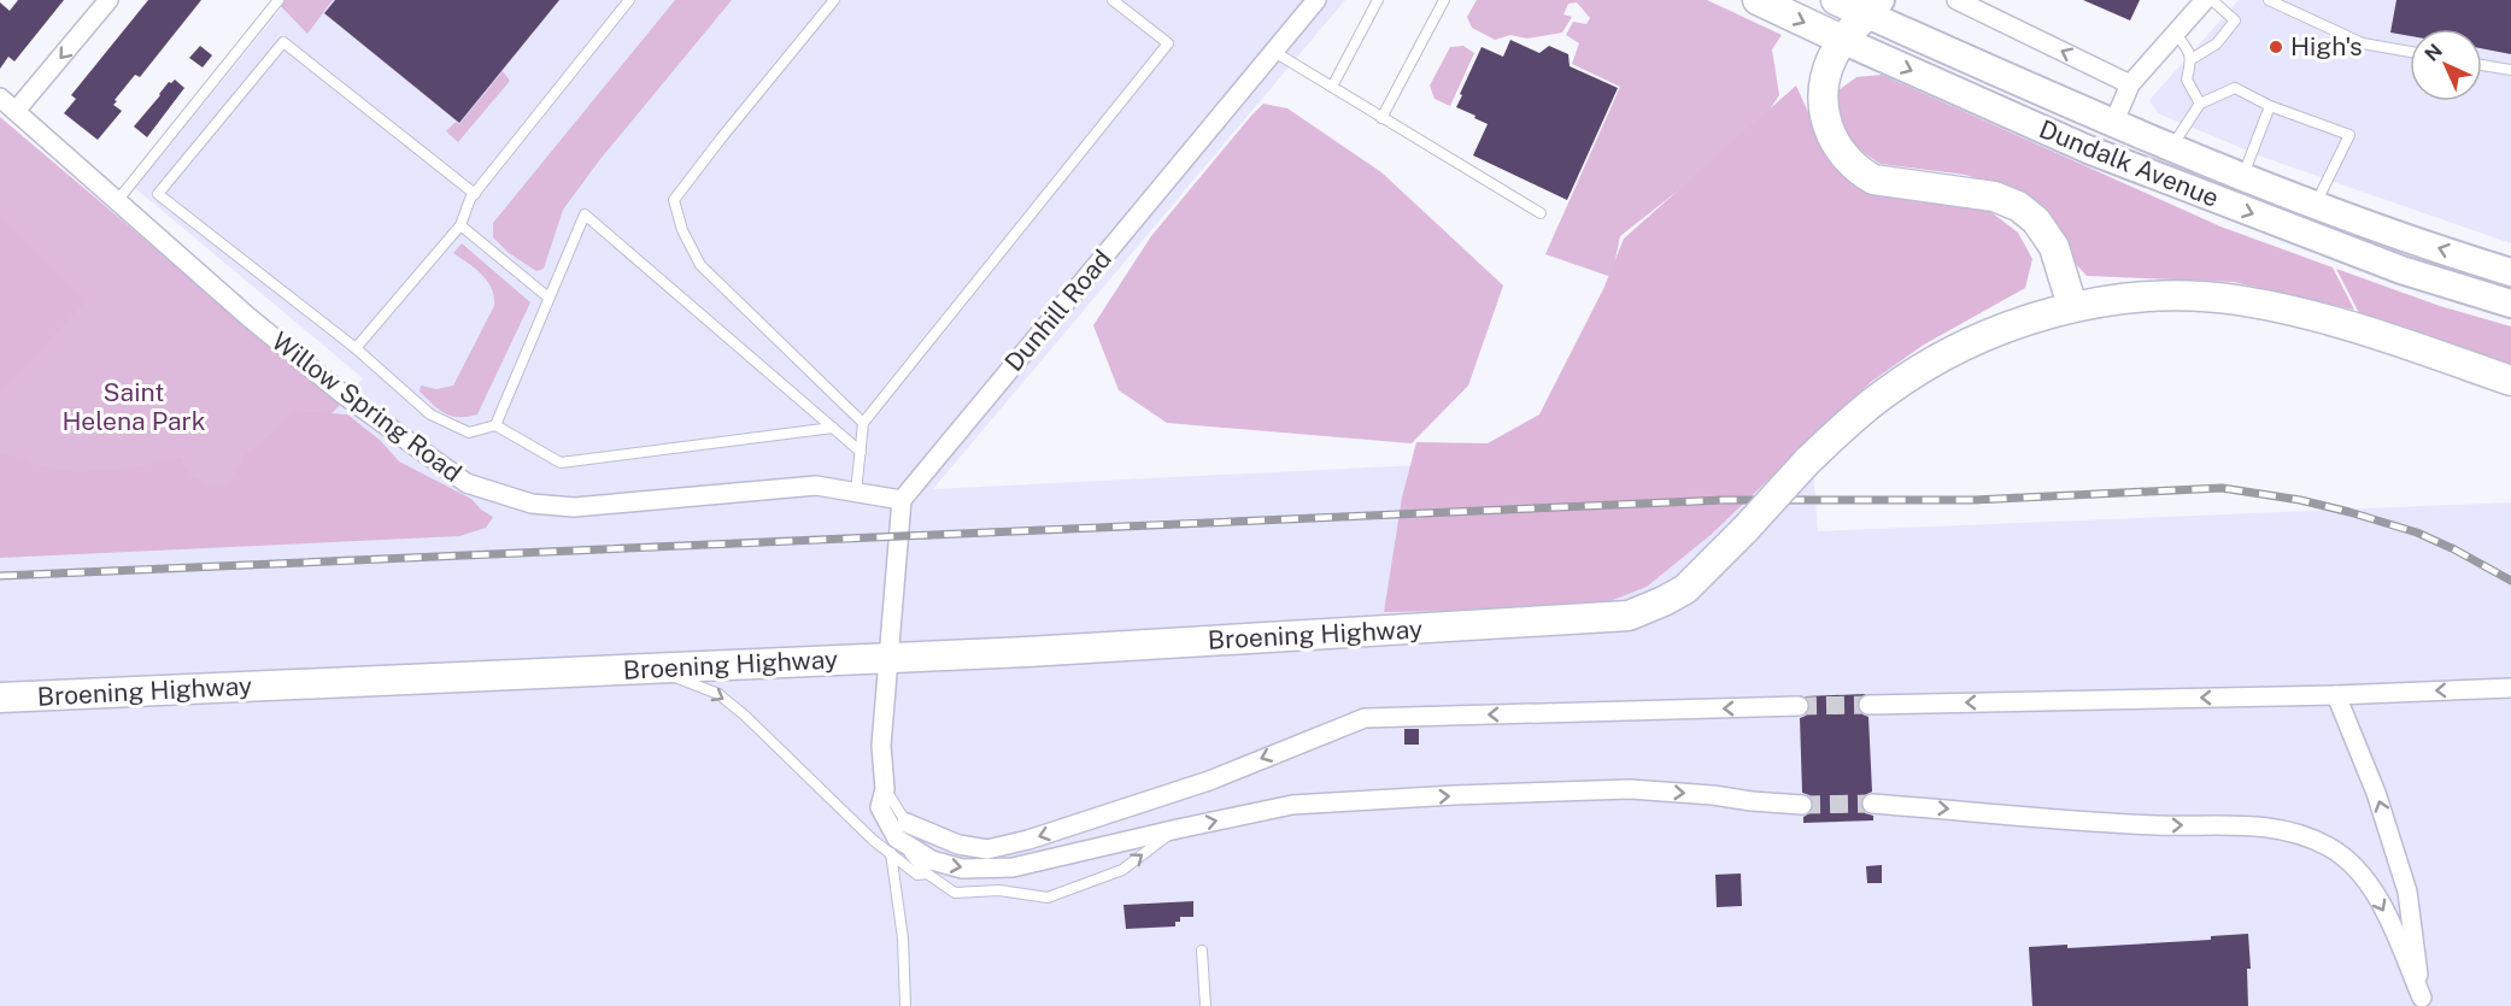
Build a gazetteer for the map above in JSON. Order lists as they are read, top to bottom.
{
  "streets": {
    "main road": ["Dundalk Avenue", "Broening Highway"],
    "street": ["Dunhill Road", "Willow Spring Road"]
  },
  "crossings": [
    ["Dunhill Road", "Willow Spring Road"]
  ],
  "parks": ["Saint Helena Park"],
  "places": ["High's"],
  "north": "top left"
}
